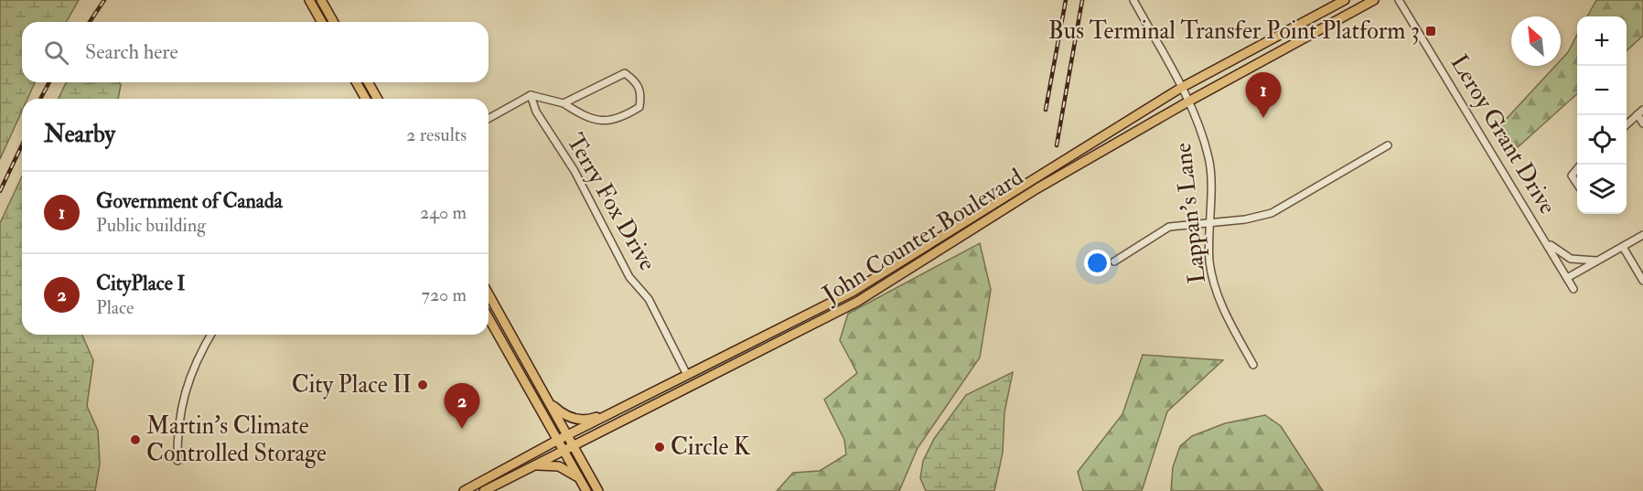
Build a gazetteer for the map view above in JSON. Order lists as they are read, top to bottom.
{
  "streets": {
    "main road": ["John Counter Boulevard"],
    "street": ["Leroy Grant Drive", "Terry Fox Drive", "Lappan's Lane"]
  },
  "crossings": [
    ["Terry Fox Drive", "John Counter Boulevard"],
    ["Lappan's Lane", "John Counter Boulevard"]
  ],
  "places": {
    "transit": ["Bus Terminal Transfer Point Platform 3"],
    "other": ["City Place II", "Martin's Climate Controlled Storage", "Circle K"]
  },
  "north": "top left",
  "page": {
    "map_buttons": ["+", "−"],
    "search": "Search here",
    "pins": ["1", "2"],
    "heading": ["Nearby", "2 results"],
    "list": [
      {
        "mark": "1",
        "name": "Government of Canada",
        "note": "Public building",
        "value": "240 m"
      },
      {
        "mark": "2",
        "name": "CityPlace I",
        "note": "Place",
        "value": "720 m"
      }
    ]
  }
}
